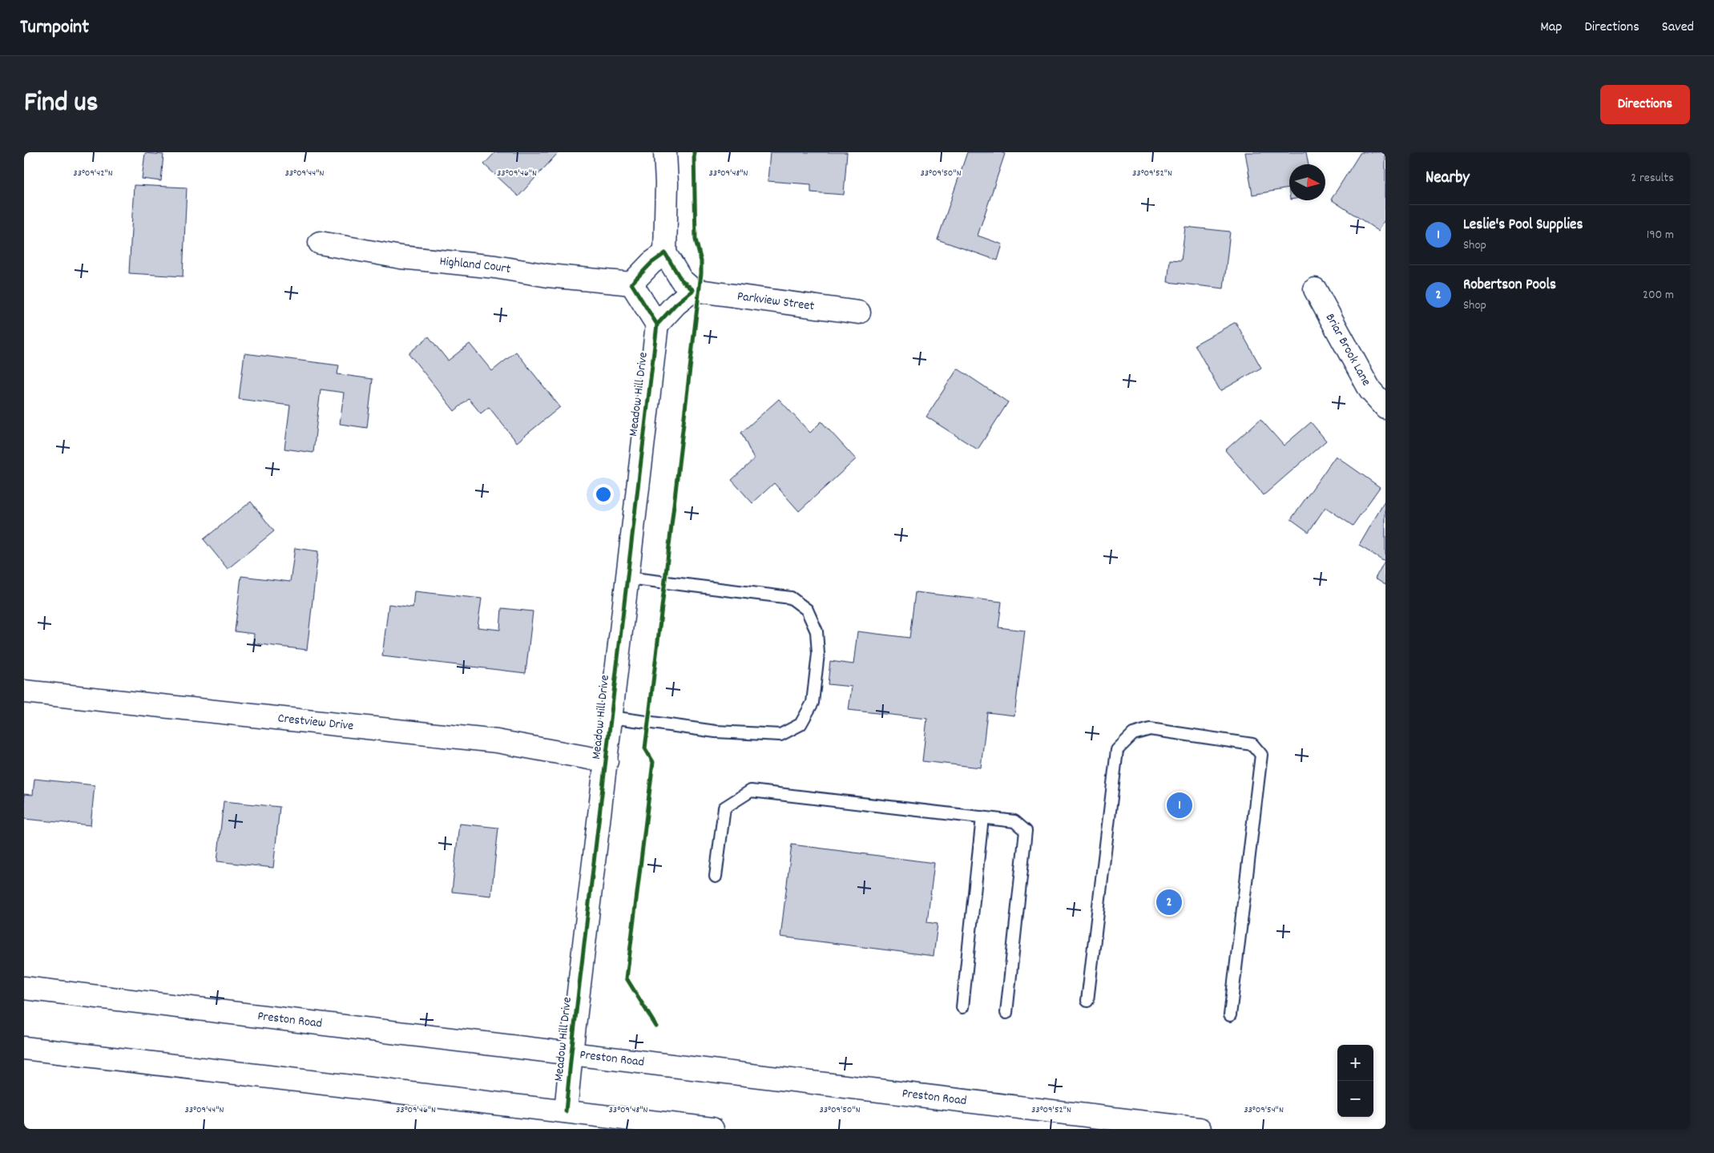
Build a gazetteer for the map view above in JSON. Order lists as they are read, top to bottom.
{
  "streets": {
    "street": [
      "Highland Court",
      "Parkview Street",
      "Briar Brook Lane",
      "Meadow Hill Drive",
      "Crestview Drive",
      "Preston Road"
    ]
  },
  "crossings": [
    ["Meadow Hill Drive", "Crestview Drive"],
    ["Meadow Hill Drive", "Preston Road"]
  ],
  "north": "right",
  "page": {
    "header": "Turnpoint",
    "nav": ["Map", "Directions", "Saved"],
    "title": "Find us",
    "buttons": "Directions",
    "heading": ["Nearby", "2 results"],
    "list": [
      {
        "mark": "1",
        "name": "Leslie's Pool Supplies",
        "note": "Shop",
        "value": "190 m"
      },
      {
        "mark": "2",
        "name": "Robertson Pools",
        "note": "Shop",
        "value": "200 m"
      }
    ],
    "pins": ["1", "2"],
    "map_buttons": ["+", "−"]
  },
  "coordinates": [
    "33°09'42\"N",
    "33°09'44\"N",
    "33°09'46\"N",
    "33°09'48\"N",
    "33°09'50\"N",
    "33°09'52\"N",
    "33°09'54\"N"
  ]
}
